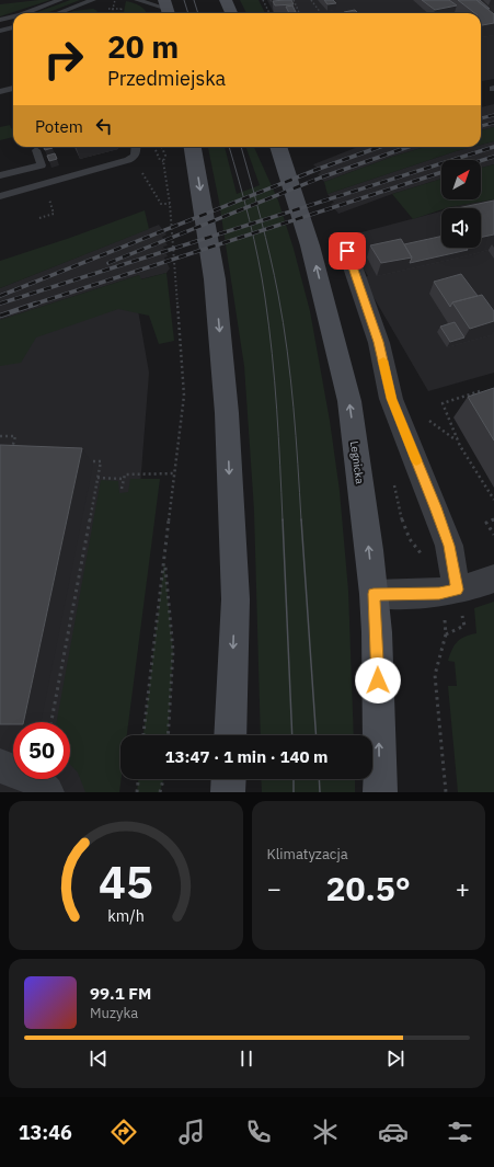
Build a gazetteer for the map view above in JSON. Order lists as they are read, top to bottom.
{
  "streets": {
    "main road": ["Legnicka"]
  },
  "north": "top right",
  "page": {
    "turn": ["20 m", "Przedmiejska"],
    "then": "Potem",
    "limit": "50",
    "trip": "13:47 · 1 min · 140 m",
    "tile": "Klimatyzacja",
    "heat": ["−", "20.5°", "+"],
    "song": ["99.1 FM", "Muzyka"],
    "tabs": "13:46",
    "gauge": ["45", "km/h"]
  }
}
